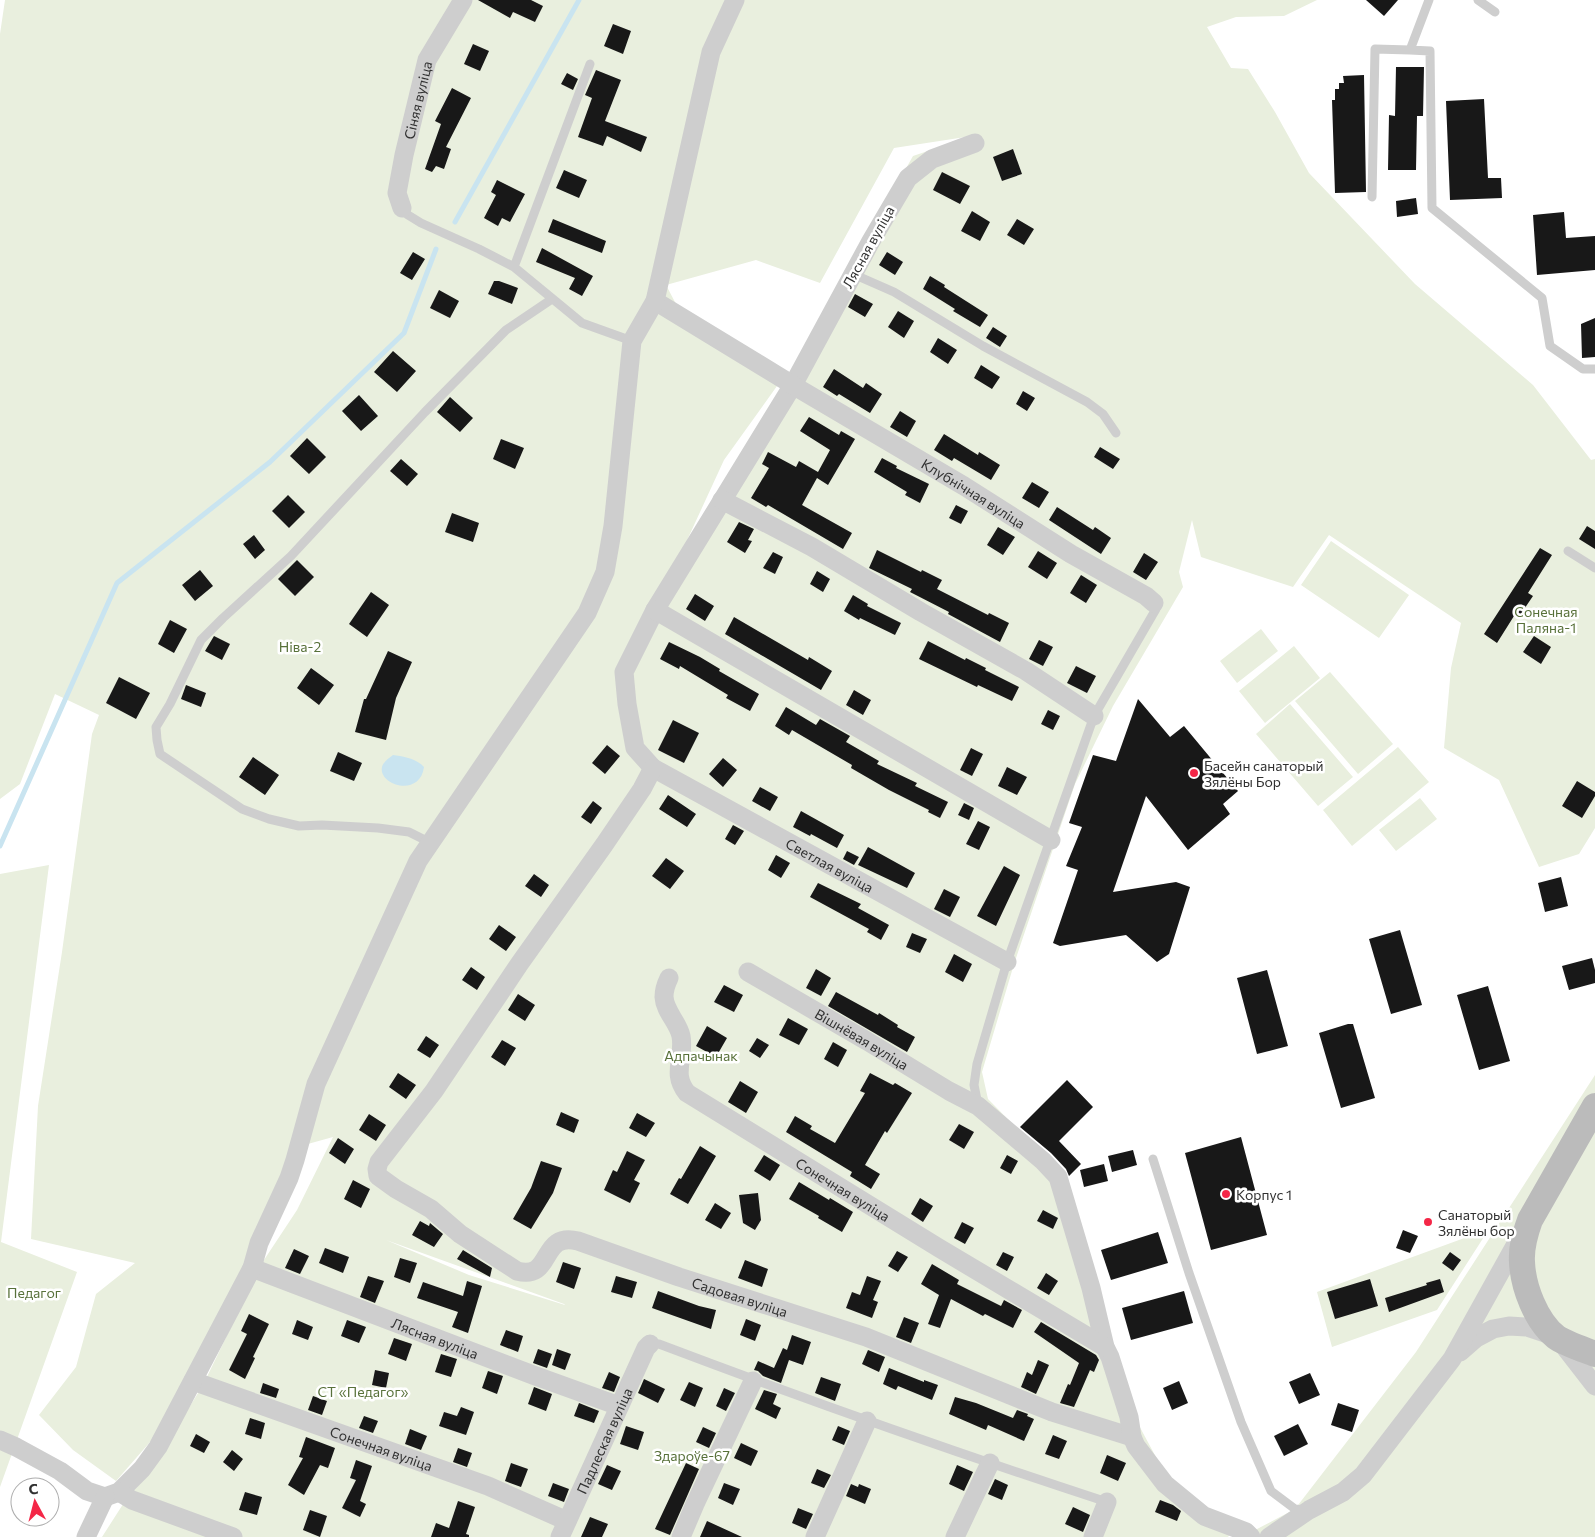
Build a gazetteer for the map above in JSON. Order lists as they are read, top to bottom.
{
  "streets": {
    "street": [
      "Сіняя вуліца",
      "Лясная вуліца",
      "Клубнічная вуліца",
      "Светлая вуліца",
      "Вішнёвая вуліца",
      "Сонечная вуліца",
      "Садовая вуліца",
      "Падлеская вуліца"
    ]
  },
  "crossings": [
    ["Лясная вуліца", "Клубнічная вуліца"],
    ["Лясная вуліца", "Светлая вуліца"],
    ["Лясная вуліца", "Падлеская вуліца"],
    ["Светлая вуліца", "Садовая вуліца"],
    ["Вішнёвая вуліца", "Сонечная вуліца"],
    ["Вішнёвая вуліца", "Садовая вуліца"],
    ["Сонечная вуліца", "Падлеская вуліца"]
  ],
  "parks": [
    "Сонечная Паляна-1",
    "Ніва-2",
    "Адпачынак",
    "Педагог",
    "СТ «Педагог»",
    "Здароўе-67"
  ],
  "places": ["Басейн санаторый Зялёны Бор", "Корпус 1", "Санаторый Зялёны бор"],
  "north": "top"
}
